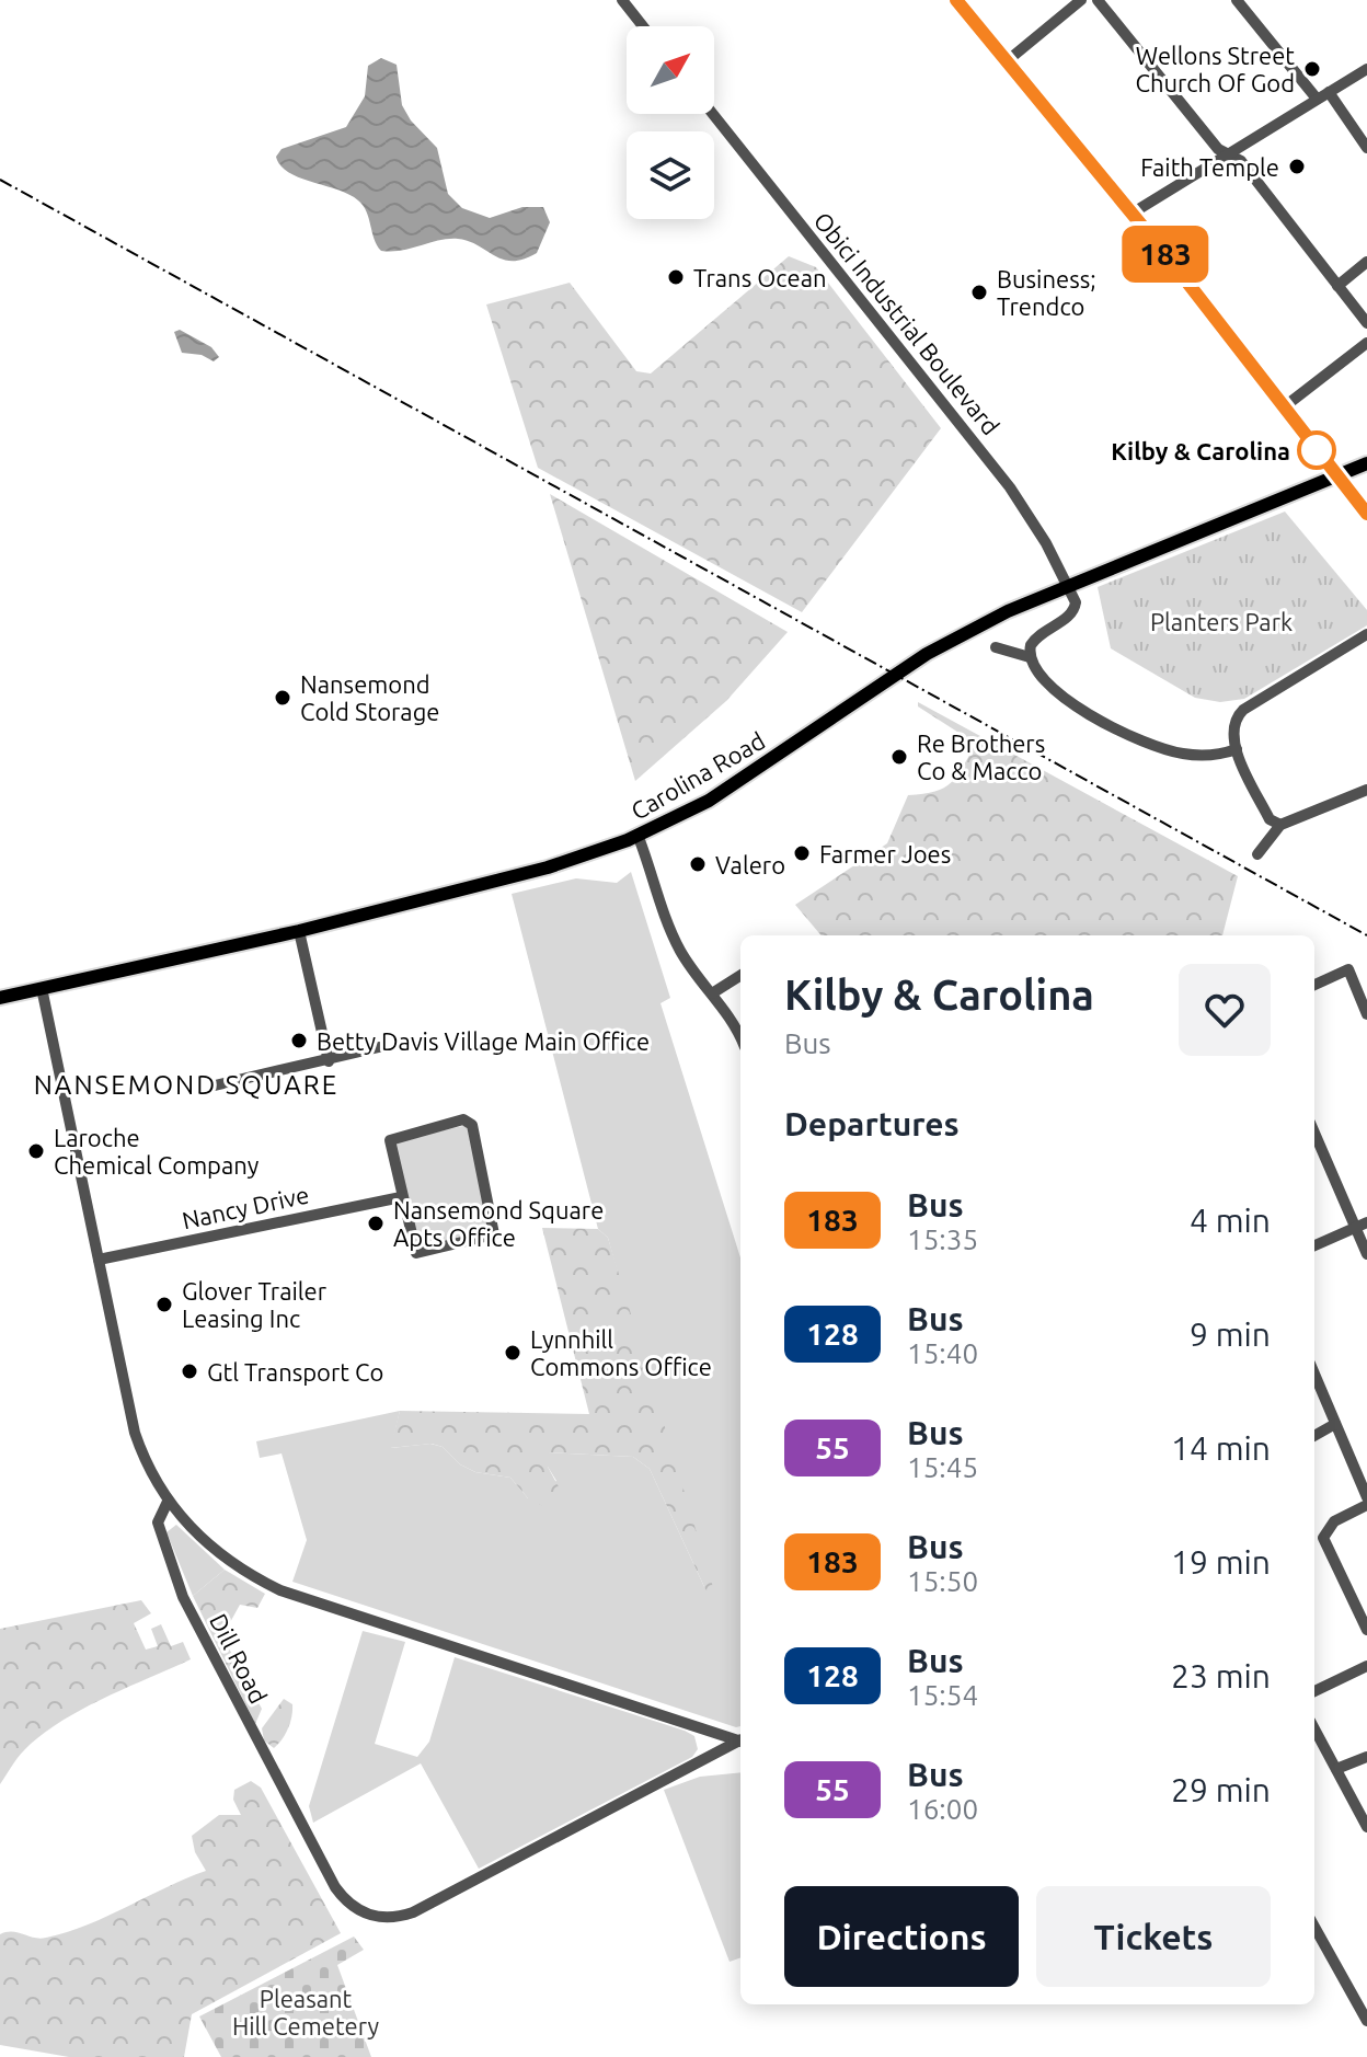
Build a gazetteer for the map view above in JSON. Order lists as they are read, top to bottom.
{
  "streets": {
    "main road": ["Carolina Road"],
    "street": ["Obici Industrial Boulevard", "Nancy Drive", "Dill Road"]
  },
  "crossings": [
    ["Obici Industrial Boulevard", "Carolina Road"]
  ],
  "districts": ["NANSEMOND SQUARE"],
  "parks": ["Planters Park", "Pleasant Hill Cemetery"],
  "places": [
    "Wellons Street Church Of God",
    "Faith Temple",
    "Trans Ocean",
    "Business; Trendco",
    "Kilby & Carolina",
    "Nansemond Cold Storage",
    "Re Brothers Co & Macco",
    "Farmer Joes",
    "Valero",
    "Betty Davis Village Main Office",
    "Laroche Chemical Company",
    "Nansemond Square Apts Office",
    "Glover Trailer Leasing Inc",
    "Lynnhill Commons Office",
    "Gtl Transport Co"
  ],
  "lines": ["bus line 183"],
  "north": "top right",
  "page": {
    "on_map": "183",
    "heading": [
      ["Kilby & Carolina", "Bus"],
      "Departures"
    ],
    "list": [
      {
        "mark": "183",
        "name": "Bus",
        "note": "15:35",
        "value": "4 min"
      },
      {
        "mark": "128",
        "name": "Bus",
        "note": "15:40",
        "value": "9 min"
      },
      {
        "mark": "55",
        "name": "Bus",
        "note": "15:45",
        "value": "14 min"
      },
      {
        "mark": "183",
        "name": "Bus",
        "note": "15:50",
        "value": "19 min"
      },
      {
        "mark": "128",
        "name": "Bus",
        "note": "15:54",
        "value": "23 min"
      },
      {
        "mark": "55",
        "name": "Bus",
        "note": "16:00",
        "value": "29 min"
      }
    ],
    "buttons": ["Directions", "Tickets"]
  }
}
